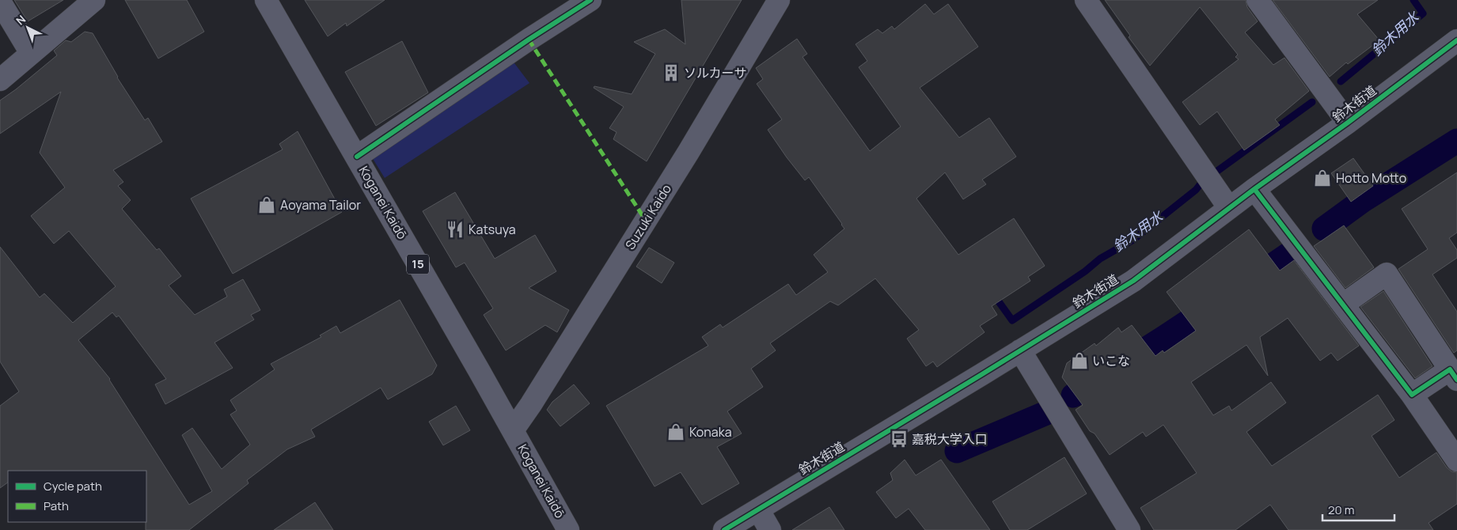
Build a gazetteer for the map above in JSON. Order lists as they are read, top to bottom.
{
  "streets": {
    "street": [
      "鈴木街道",
      "Koganei Kaidō",
      "Suzuki Kaido",
      "15"
    ]
  },
  "crossings": [
    ["Koganei Kaidō", "Suzuki Kaido"]
  ],
  "water": ["鈴木用水"],
  "places": {
    "building": ["ソルカーサ"],
    "shop": [
      "Hotto Motto",
      "Aoyama Tailor",
      "いこな",
      "Konaka"
    ],
    "restaurant": ["Katsuya"],
    "bus stop": ["嘉税大学入口"]
  },
  "legend": ["Cycle path", "Path"],
  "scale_bar": "20 m",
  "north": "top left"
}
